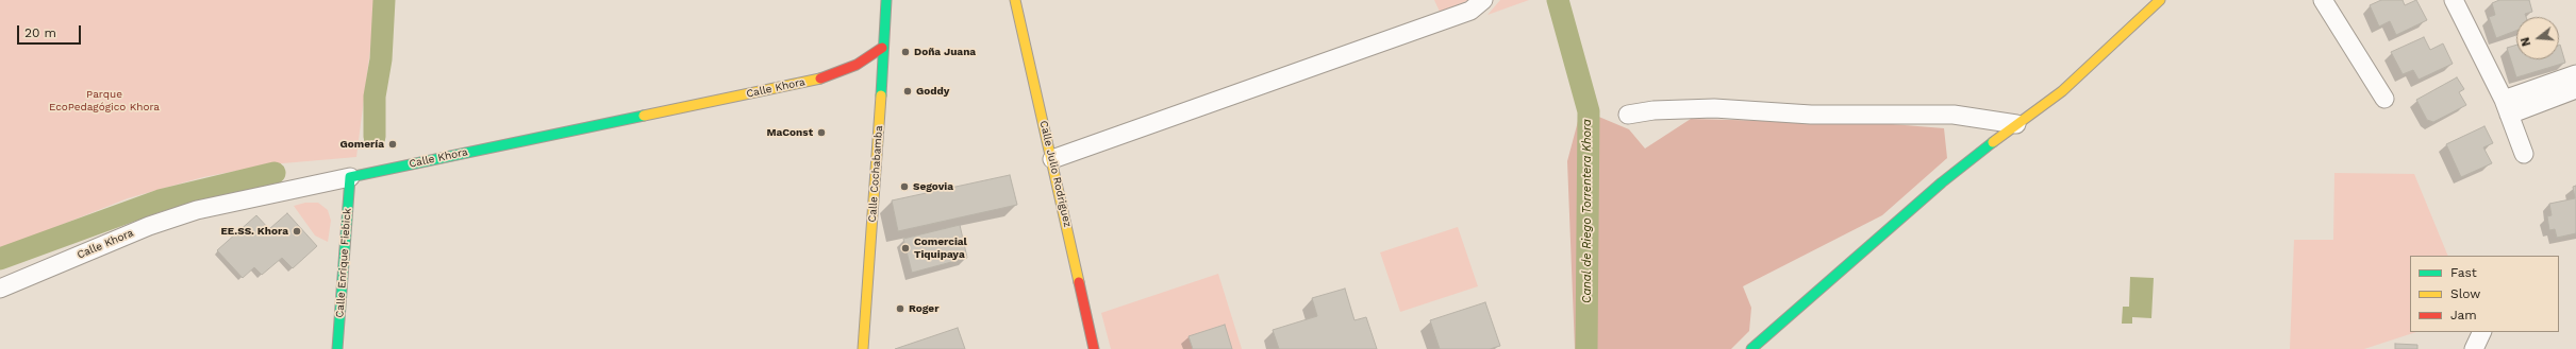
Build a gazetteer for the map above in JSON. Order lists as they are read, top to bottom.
{
  "streets": {
    "main road": [
      "Calle Khora",
      "Calle Cochabamba",
      "Calle Julio Rodriguez",
      "Calle Enrique Fiebick"
    ]
  },
  "crossings": [
    ["Calle Khora", "Calle Cochabamba"],
    ["Calle Khora", "Calle Enrique Fiebick"]
  ],
  "water": ["Canal de Riego Torrentera Khora"],
  "parks": ["Parque EcoPedagógico Khora"],
  "places": [
    "Doña Juana",
    "Goddy",
    "MaConst",
    "Gomería",
    "Segovia",
    "EE.SS. Khora",
    "Comercial Tiquipaya",
    "Roger"
  ],
  "legend": ["Fast", "Slow", "Jam"],
  "scale_bar": "20 m",
  "north": "left"
}
